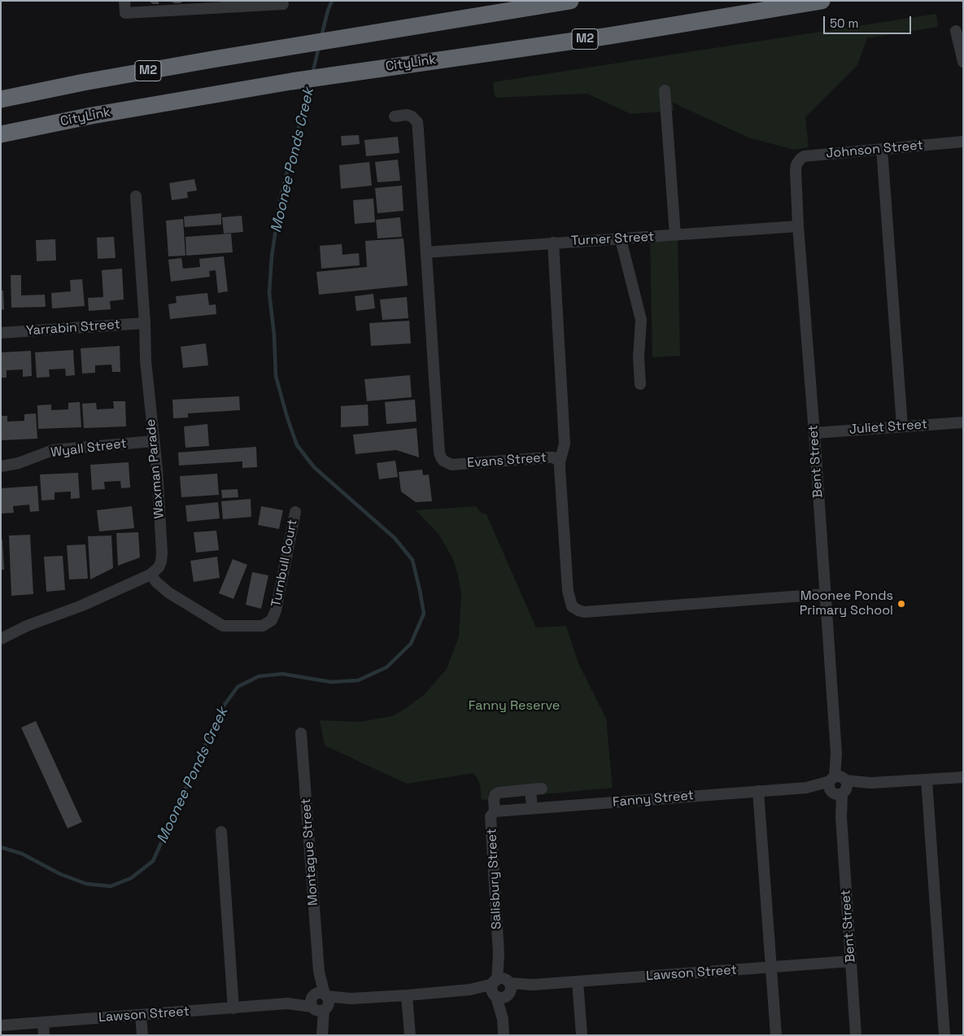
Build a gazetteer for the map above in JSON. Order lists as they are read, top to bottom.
{
  "streets": {
    "highway": ["M2", "CityLink"],
    "street": [
      "Johnson Street",
      "Turner Street",
      "Yarrabin Street",
      "Juliet Street",
      "Wyall Street",
      "Evans Street",
      "Bent Street",
      "Waxman Parade",
      "Turnbull Court",
      "Fanny Street",
      "Montague Street",
      "Salisbury Street",
      "Lawson Street"
    ]
  },
  "crossings": [
    ["Johnson Street", "Bent Street"],
    ["Turner Street", "Evans Street"],
    ["Turner Street", "Bent Street"],
    ["Yarrabin Street", "Waxman Parade"],
    ["Juliet Street", "Bent Street"],
    ["Wyall Street", "Waxman Parade"],
    ["Evans Street", "Bent Street"],
    ["Bent Street", "Fanny Street"],
    ["Bent Street", "Lawson Street"],
    ["Waxman Parade", "Turnbull Court"],
    ["Fanny Street", "Salisbury Street"],
    ["Montague Street", "Lawson Street"],
    ["Salisbury Street", "Lawson Street"]
  ],
  "water": ["Moonee Ponds Creek"],
  "parks": ["Fanny Reserve"],
  "places": ["Moonee Ponds Primary School"],
  "scale_bar": "50 m"
}
